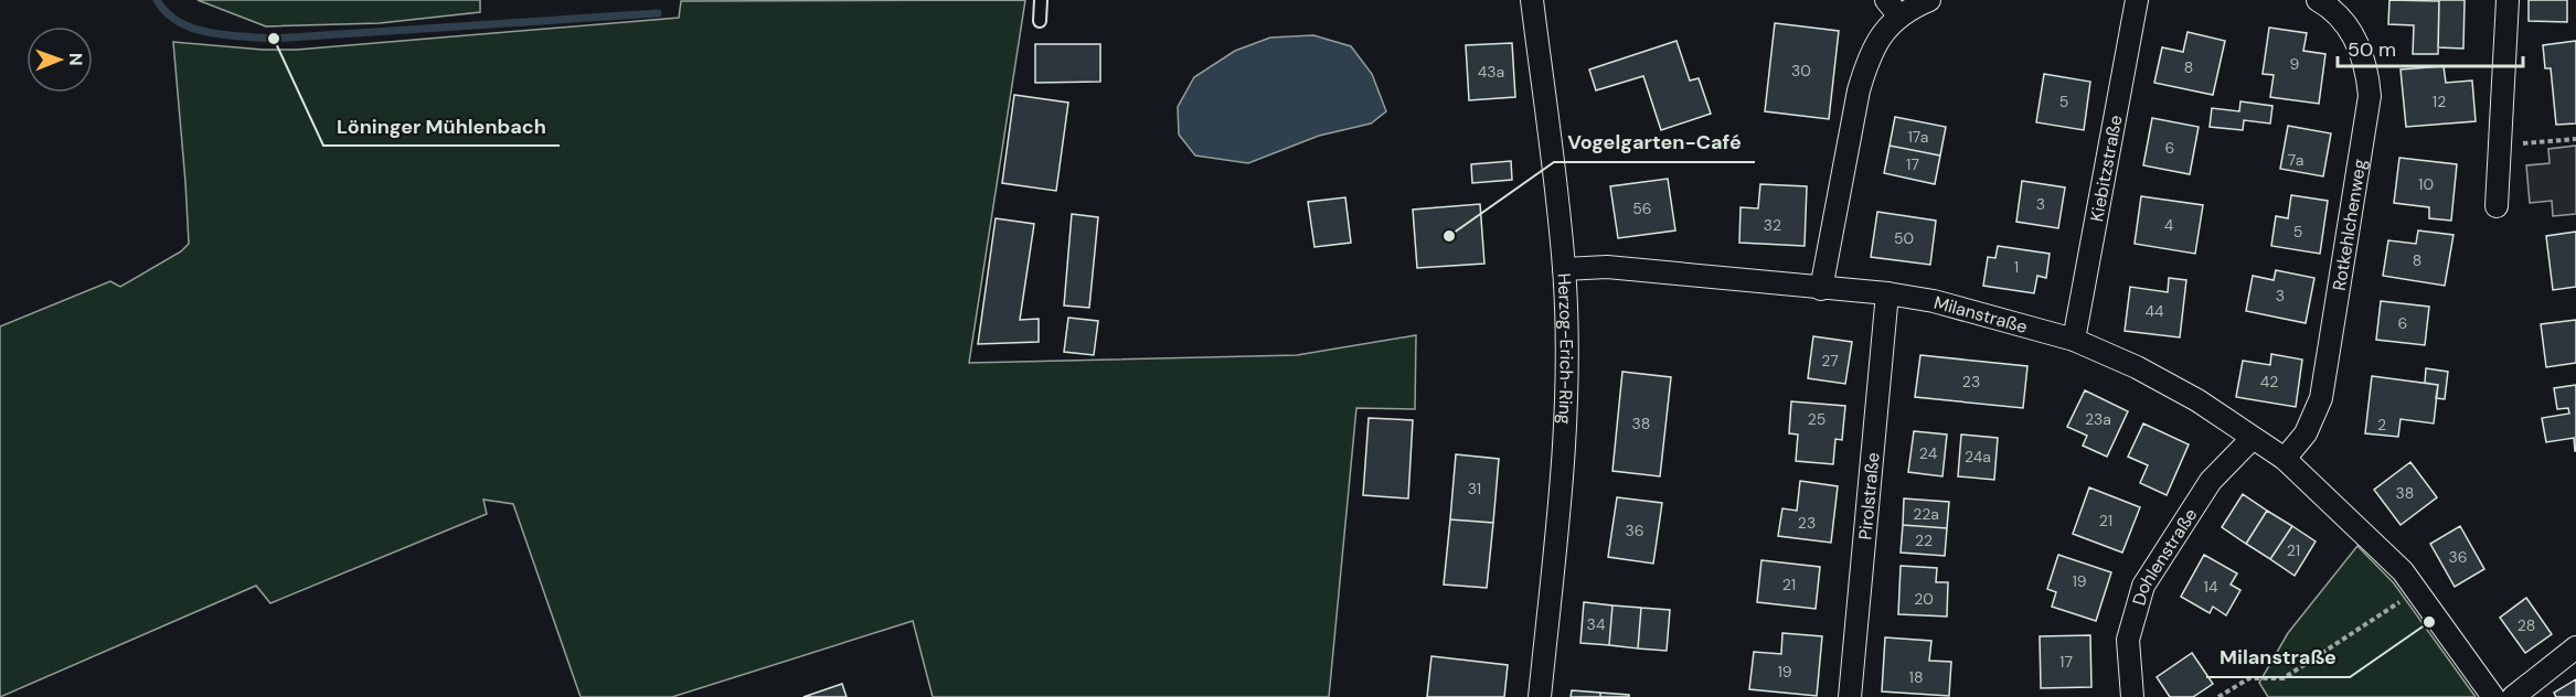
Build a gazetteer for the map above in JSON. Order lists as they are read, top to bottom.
{
  "streets": {
    "street": [
      "Kiebitzstraße",
      "Rotkehlchenweg",
      "Milanstraße",
      "Herzog-Erich-Ring",
      "Pirolstraße",
      "Dohlenstraße"
    ]
  },
  "crossings": [
    ["Kiebitzstraße", "Milanstraße"],
    ["Rotkehlchenweg", "Milanstraße"],
    ["Milanstraße", "Herzog-Erich-Ring"],
    ["Milanstraße", "Pirolstraße"],
    ["Milanstraße", "Dohlenstraße"]
  ],
  "places": ["Löninger Mühlenbach", "Vogelgarten-Café", "Milanstraße"],
  "house_numbers": [
    "9",
    "8",
    "30",
    "43a",
    "5",
    "12",
    "17a",
    "6",
    "7a",
    "17",
    "10",
    "3",
    "56",
    "32",
    "4",
    "5",
    "50",
    "8",
    "1",
    "3",
    "44",
    "6",
    "27",
    "23",
    "42",
    "25",
    "23a",
    "38",
    "2",
    "24",
    "24a",
    "31",
    "38",
    "22a",
    "21",
    "23",
    "36",
    "22",
    "21",
    "36",
    "19",
    "21",
    "14",
    "20",
    "34",
    "28",
    "17",
    "19",
    "18"
  ],
  "scale_bar": "50 m",
  "north": "right"
}
